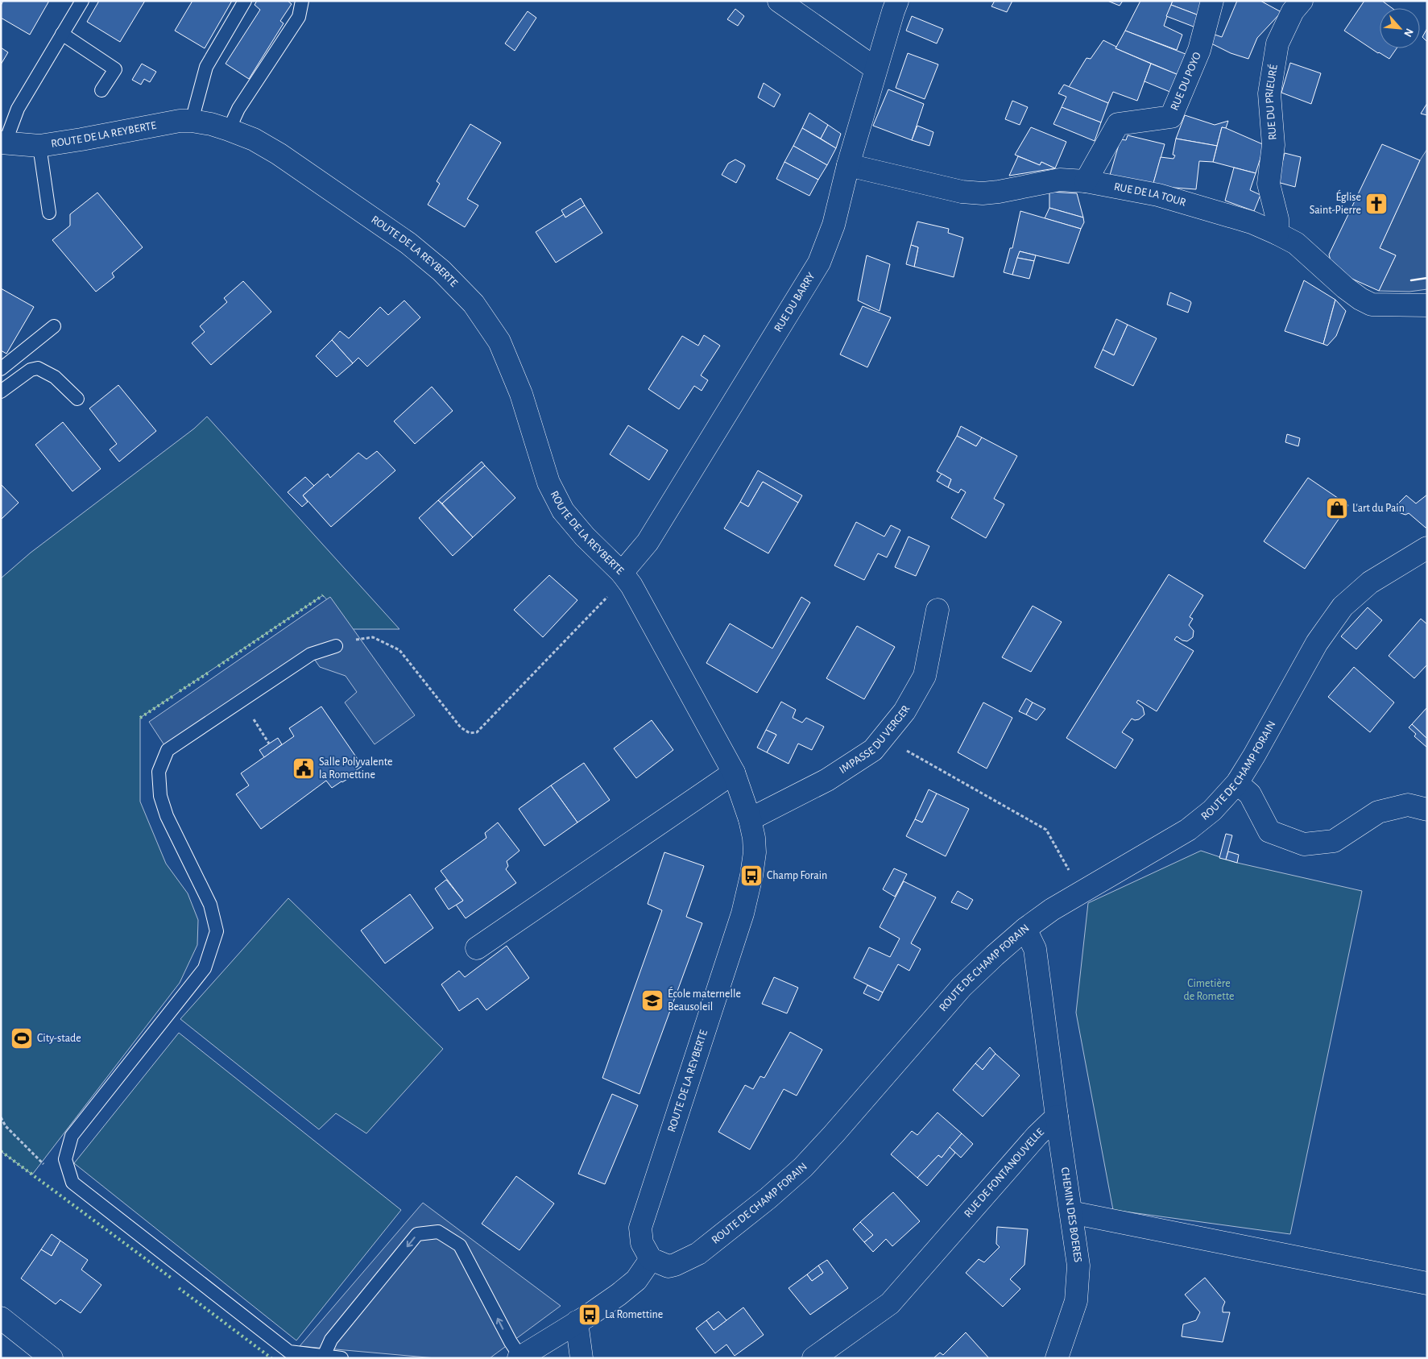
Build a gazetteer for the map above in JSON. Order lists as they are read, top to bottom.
{
  "streets": {
    "street": [
      "RUE DU POYO",
      "RUE DU PRIEURÉ",
      "ROUTE DE LA REYBERTE",
      "RUE DE LA TOUR",
      "RUE DU BARRY",
      "IMPASSE DU VERGER",
      "ROUTE DE CHAMP FORAIN",
      "RUE DE FONTANOUVELLE",
      "CHEMIN DES BOERES"
    ]
  },
  "crossings": [
    ["RUE DU POYO", "RUE DE LA TOUR"],
    ["RUE DU PRIEURÉ", "RUE DE LA TOUR"],
    ["ROUTE DE LA REYBERTE", "RUE DU BARRY"],
    ["ROUTE DE LA REYBERTE", "IMPASSE DU VERGER"],
    ["ROUTE DE LA REYBERTE", "ROUTE DE CHAMP FORAIN"],
    ["RUE DE LA TOUR", "RUE DU BARRY"],
    ["RUE DE FONTANOUVELLE", "CHEMIN DES BOERES"]
  ],
  "parks": ["Cimetière de Romette"],
  "places": {
    "church": ["Église Saint-Pierre"],
    "shop": ["L'art du Pain"],
    "public building": ["Salle Polyvalente la Romettine"],
    "bus stop": ["Champ Forain", "La Romettine"],
    "school or university": ["École maternelle Beausoleil"],
    "sports": ["City-stade"]
  },
  "north": "bottom right"
}
